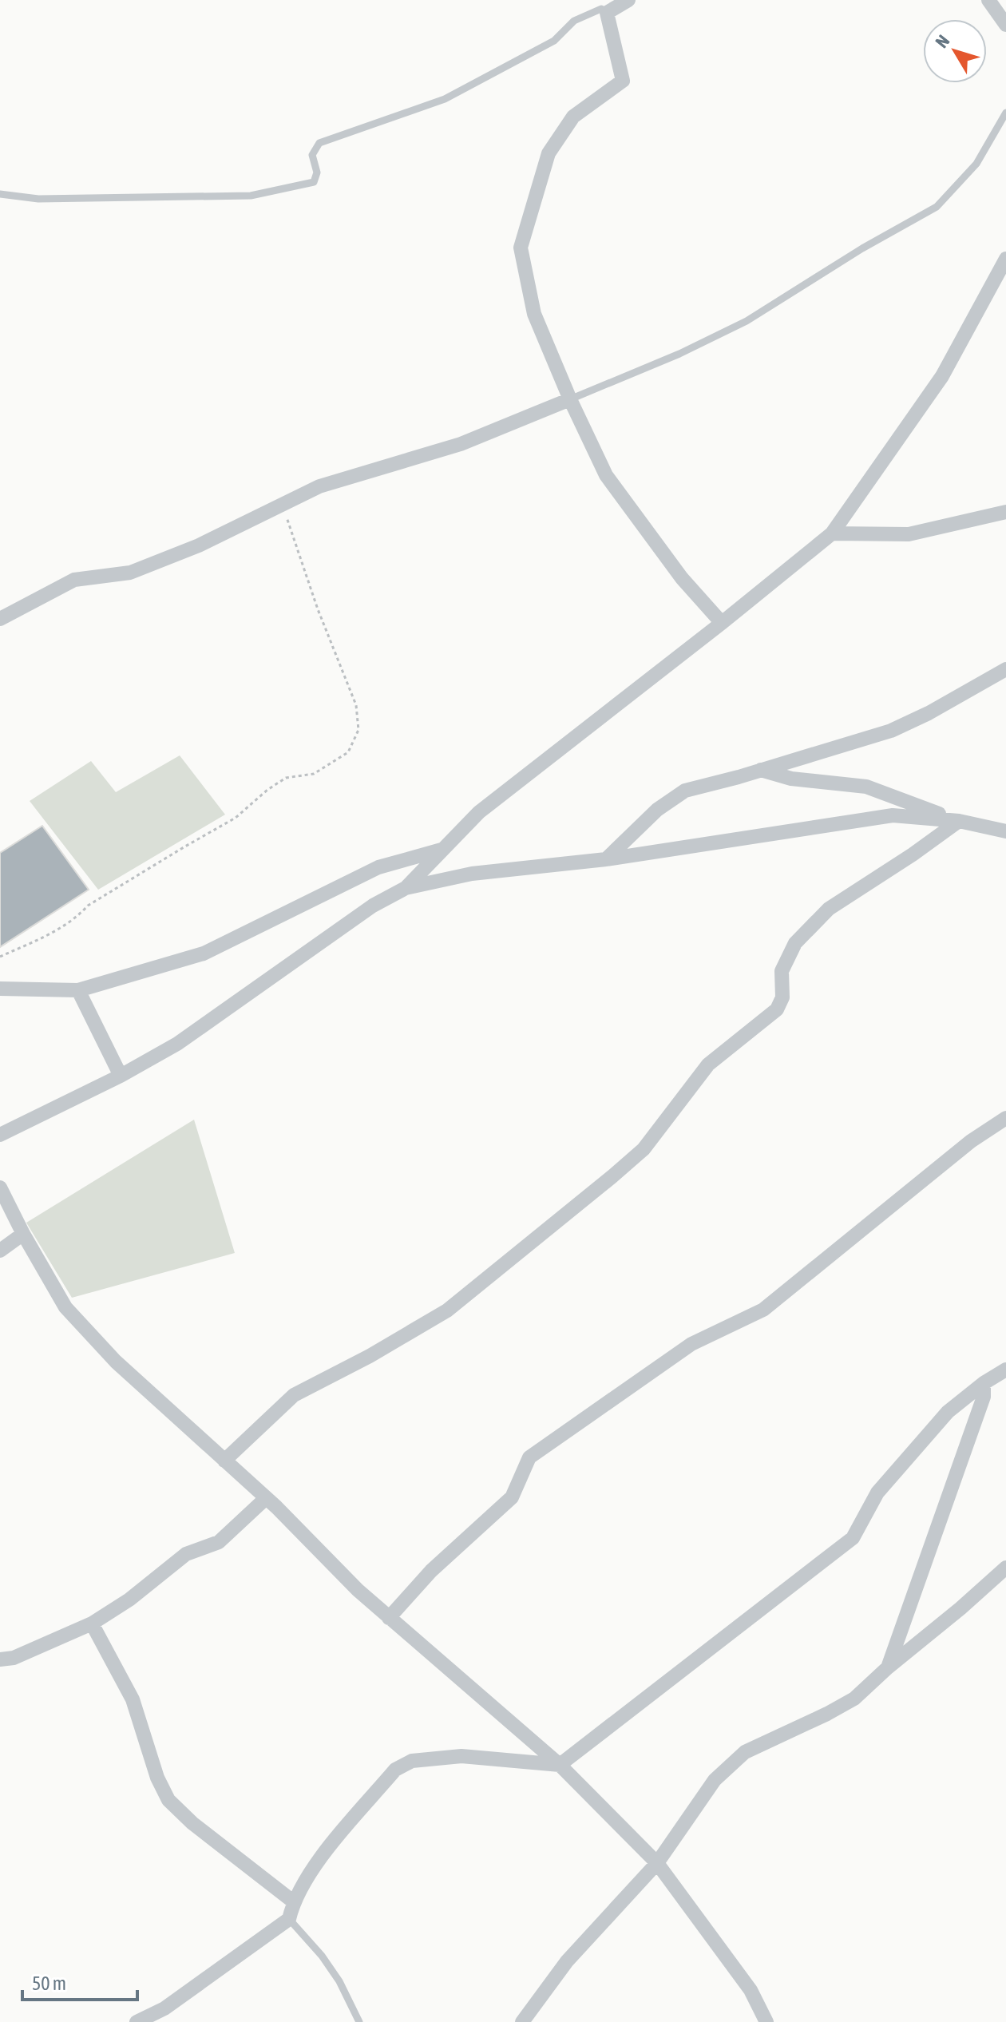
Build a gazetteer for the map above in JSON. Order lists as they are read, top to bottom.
{
  "scale_bar": "50 m",
  "north": "top left"
}
